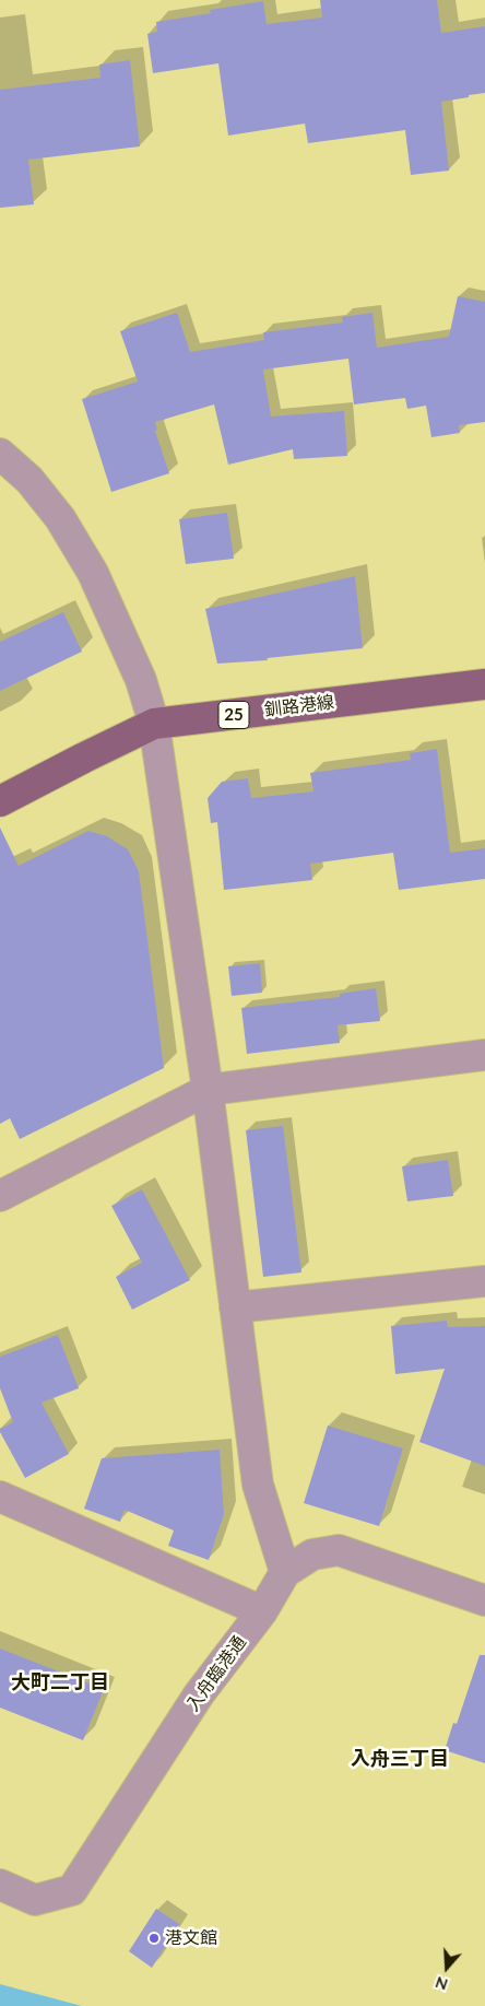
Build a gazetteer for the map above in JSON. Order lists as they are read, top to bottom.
{
  "streets": {
    "main road": ["釧路港線", "25"],
    "street": ["入舟臨港通"]
  },
  "districts": ["大町二丁目", "入舟三丁目"],
  "places": ["港文館"],
  "north": "bottom"
}
